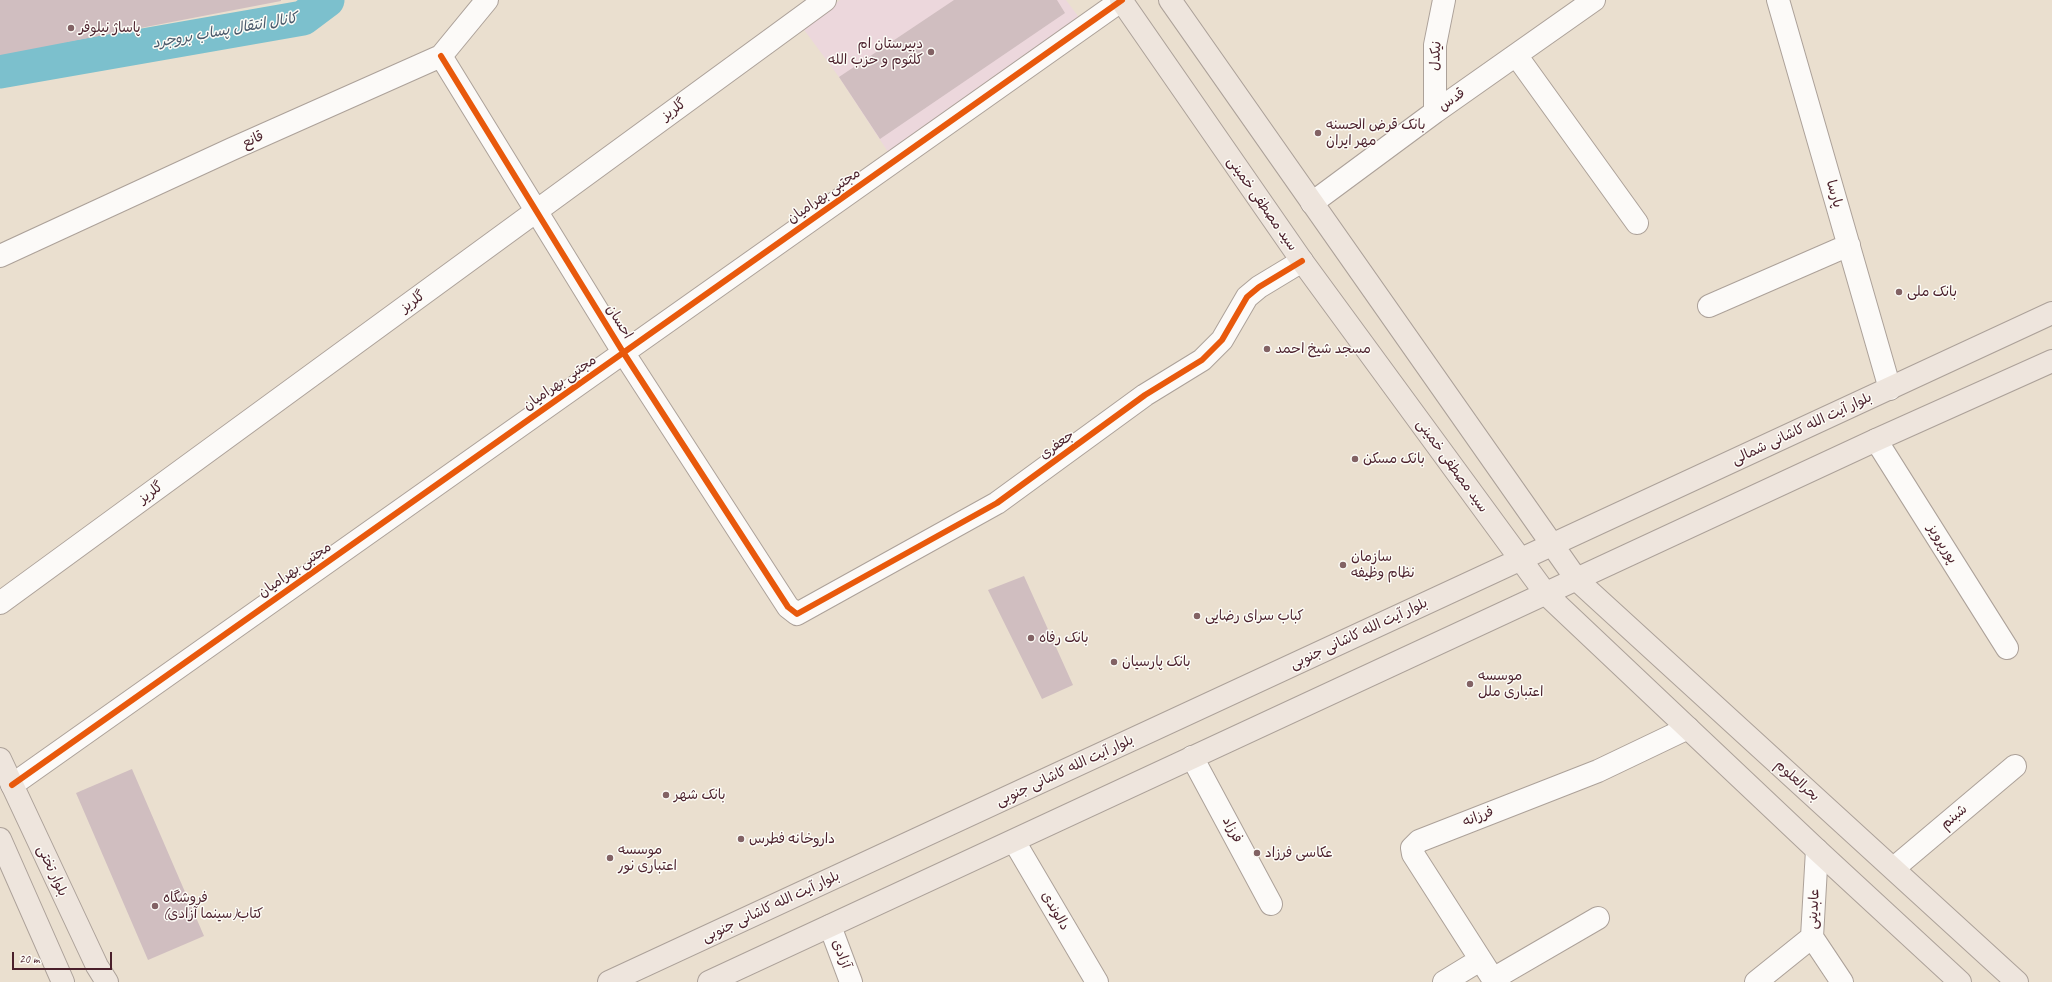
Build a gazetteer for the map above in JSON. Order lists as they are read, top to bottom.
{
  "streets": {
    "main road": [
      "سید مصطفی خمینی",
      "بلوار آیت الله کاشانی شمالی",
      "بلوار آیت الله کاشانی جنوبی",
      "بحرالعلوم",
      "بلوار تختی"
    ],
    "street": [
      "نیکدل",
      "قدس",
      "گلریز",
      "قانع",
      "پارسا",
      "مجتبی بهرامیان",
      "احسان",
      "جعفری",
      "پورپرویز",
      "فرزانه",
      "شبنم",
      "فرزاد",
      "عابدینی",
      "دالوندی",
      "آزادی"
    ]
  },
  "crossings": [
    ["نیکدل", "قدس"],
    ["گلریز", "احسان"],
    ["قانع", "احسان"],
    ["پارسا", "بلوار آیت الله کاشانی شمالی"],
    ["مجتبی بهرامیان", "سید مصطفی خمینی"],
    ["مجتبی بهرامیان", "احسان"],
    ["مجتبی بهرامیان", "بلوار تختی"],
    ["سید مصطفی خمینی", "بلوار آیت الله کاشانی شمالی"],
    ["سید مصطفی خمینی", "جعفری"],
    ["سید مصطفی خمینی", "بلوار آیت الله کاشانی جنوبی"],
    ["احسان", "جعفری"],
    ["بلوار آیت الله کاشانی شمالی", "بلوار آیت الله کاشانی جنوبی"],
    ["بلوار آیت الله کاشانی شمالی", "بحرالعلوم"],
    ["بحرالعلوم", "شبنم"]
  ],
  "water": ["کانال انتقال پساب بروجرد"],
  "places": [
    "پاساژ نیلوفر",
    "دبیرستان ام کلثوم و حزب الله",
    "بانک قرض الحسنه مهر ایران",
    "بانک ملی",
    "مسجد شیخ احمد",
    "بانک مسکن",
    "سازمان نظام وظیفه",
    "کباب سرای رضایی",
    "بانک رفاه",
    "بانک پارسیان",
    "موسسه اعتباری ملل",
    "بانک شهر",
    "داروخانه فطرس",
    "عکاسی فرزاد",
    "موسسه اعتباری نور",
    "فروشگاه کتاب(سینما آزادی)"
  ],
  "scale_bar": "20 m"
}
